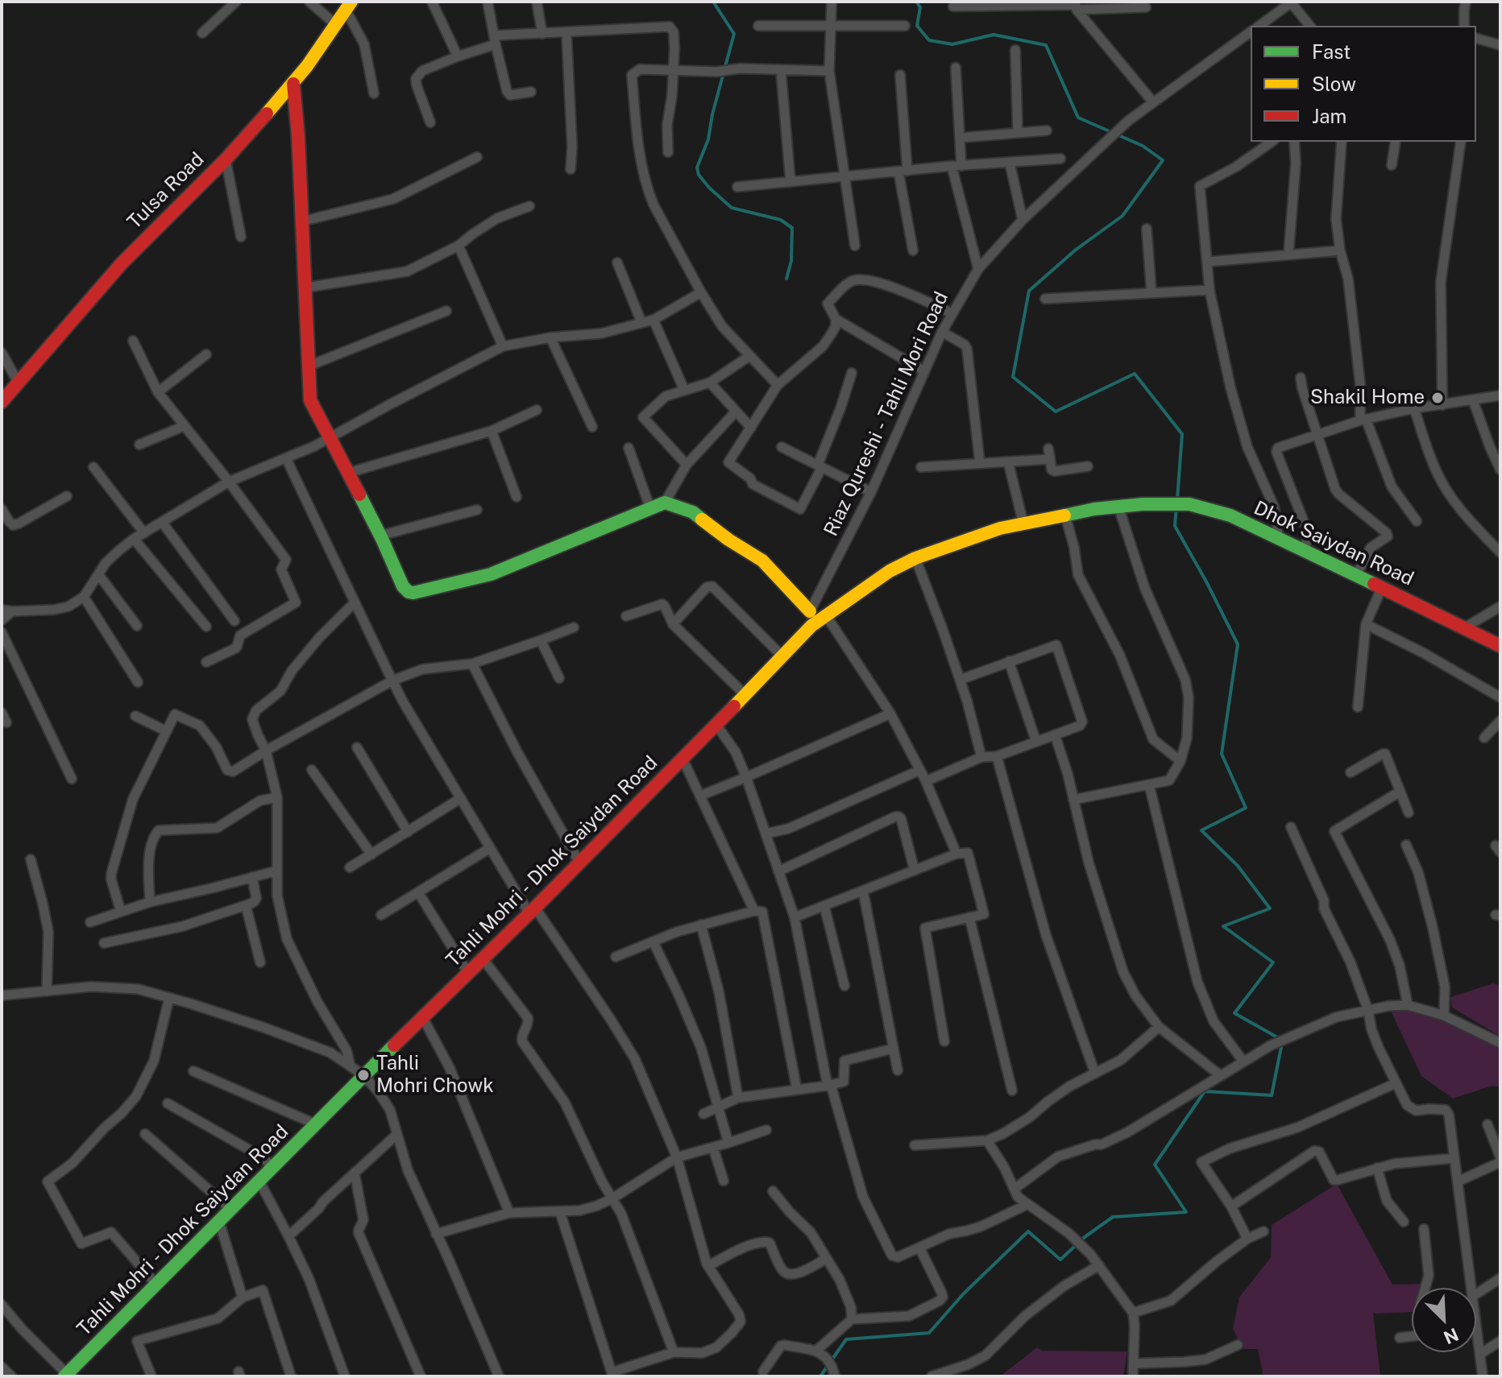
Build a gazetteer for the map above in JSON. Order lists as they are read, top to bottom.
{
  "streets": {
    "street": [
      "Tulsa Road",
      "Riaz Qureshi - Tahli Mori Road",
      "Dhok Saiydan Road",
      "Tahli Mohri - Dhok Saiydan Road"
    ]
  },
  "crossings": [
    ["Dhok Saiydan Road", "Tahli Mohri - Dhok Saiydan Road"]
  ],
  "places": ["Shakil Home", "Tahli Mohri Chowk"],
  "legend": ["Fast", "Slow", "Jam"],
  "north": "bottom right"
}
